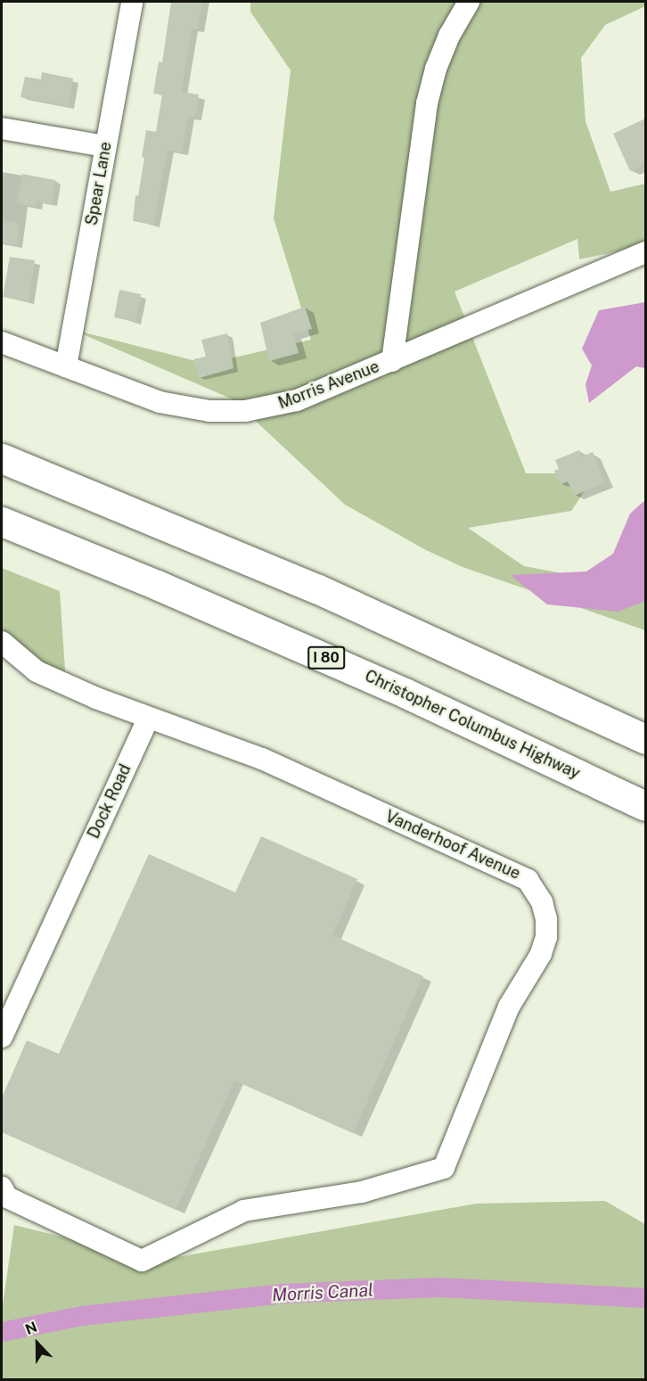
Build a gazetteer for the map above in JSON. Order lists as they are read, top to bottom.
{
  "streets": {
    "highway": ["I 80", "Christopher Columbus Highway"],
    "street": [
      "Spear Lane",
      "Morris Avenue",
      "Dock Road",
      "Vanderhoof Avenue"
    ]
  },
  "crossings": [
    ["Spear Lane", "Morris Avenue"],
    ["Dock Road", "Vanderhoof Avenue"]
  ],
  "water": ["Morris Canal"],
  "north": "top"
}
